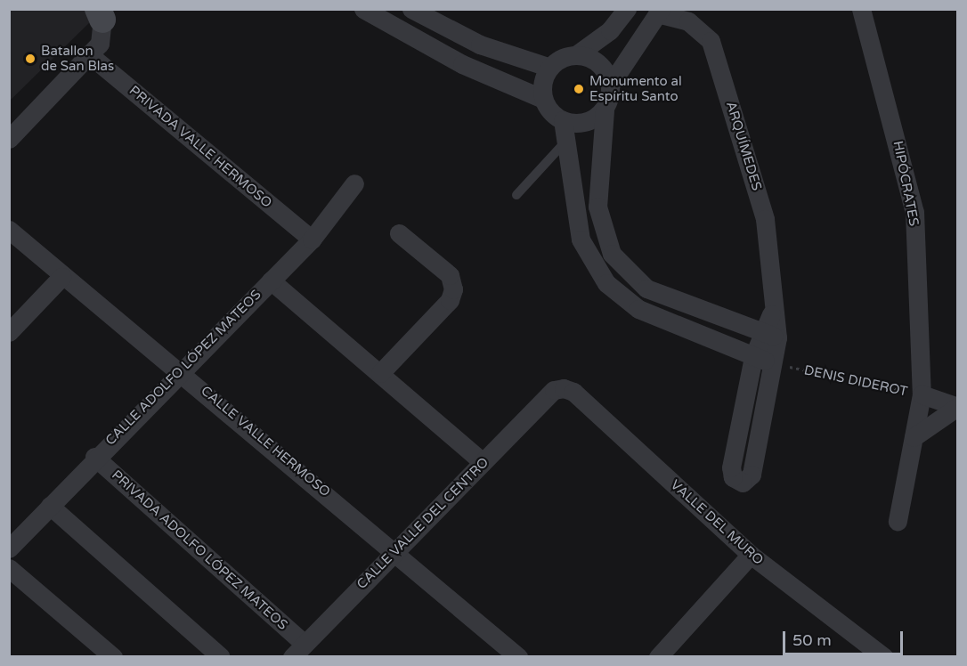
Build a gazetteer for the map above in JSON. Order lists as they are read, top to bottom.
{
  "streets": {
    "street": [
      "ARQUÍMEDES",
      "PRIVADA VALLE HERMOSO",
      "HIPÓCRATES",
      "CALLE ADOLFO LÓPEZ MATEOS",
      "DENIS DIDEROT",
      "CALLE VALLE HERMOSO",
      "VALLE DEL MURO",
      "CALLE VALLE DEL CENTRO",
      "PRIVADA ADOLFO LÓPEZ MATEOS"
    ]
  },
  "crossings": [
    ["PRIVADA VALLE HERMOSO", "CALLE ADOLFO LÓPEZ MATEOS"],
    ["HIPÓCRATES", "DENIS DIDEROT"],
    ["CALLE ADOLFO LÓPEZ MATEOS", "CALLE VALLE HERMOSO"],
    ["CALLE ADOLFO LÓPEZ MATEOS", "PRIVADA ADOLFO LÓPEZ MATEOS"],
    ["CALLE VALLE HERMOSO", "CALLE VALLE DEL CENTRO"],
    ["VALLE DEL MURO", "CALLE VALLE DEL CENTRO"],
    ["CALLE VALLE DEL CENTRO", "PRIVADA ADOLFO LÓPEZ MATEOS"]
  ],
  "places": ["Batallon de San Blas", "Monumento al Espíritu Santo"],
  "scale_bar": "50 m"
}
